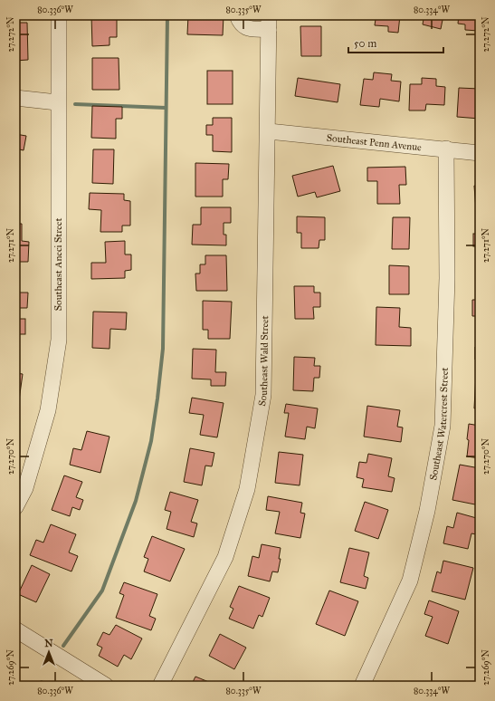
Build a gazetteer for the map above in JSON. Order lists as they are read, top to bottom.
{
  "streets": {
    "street": [
      "Southeast Penn Avenue",
      "Southeast Aneci Street",
      "Southeast Wald Street",
      "Southeast Watercrest Street"
    ]
  },
  "crossings": [
    ["Southeast Penn Avenue", "Southeast Wald Street"],
    ["Southeast Penn Avenue", "Southeast Watercrest Street"]
  ],
  "scale_bar": "50 m",
  "north": "top",
  "coordinates": [
    "80.336°W",
    "80.335°W",
    "80.334°W",
    "27.272°N",
    "27.271°N",
    "27.270°N",
    "27.269°N"
  ]
}
